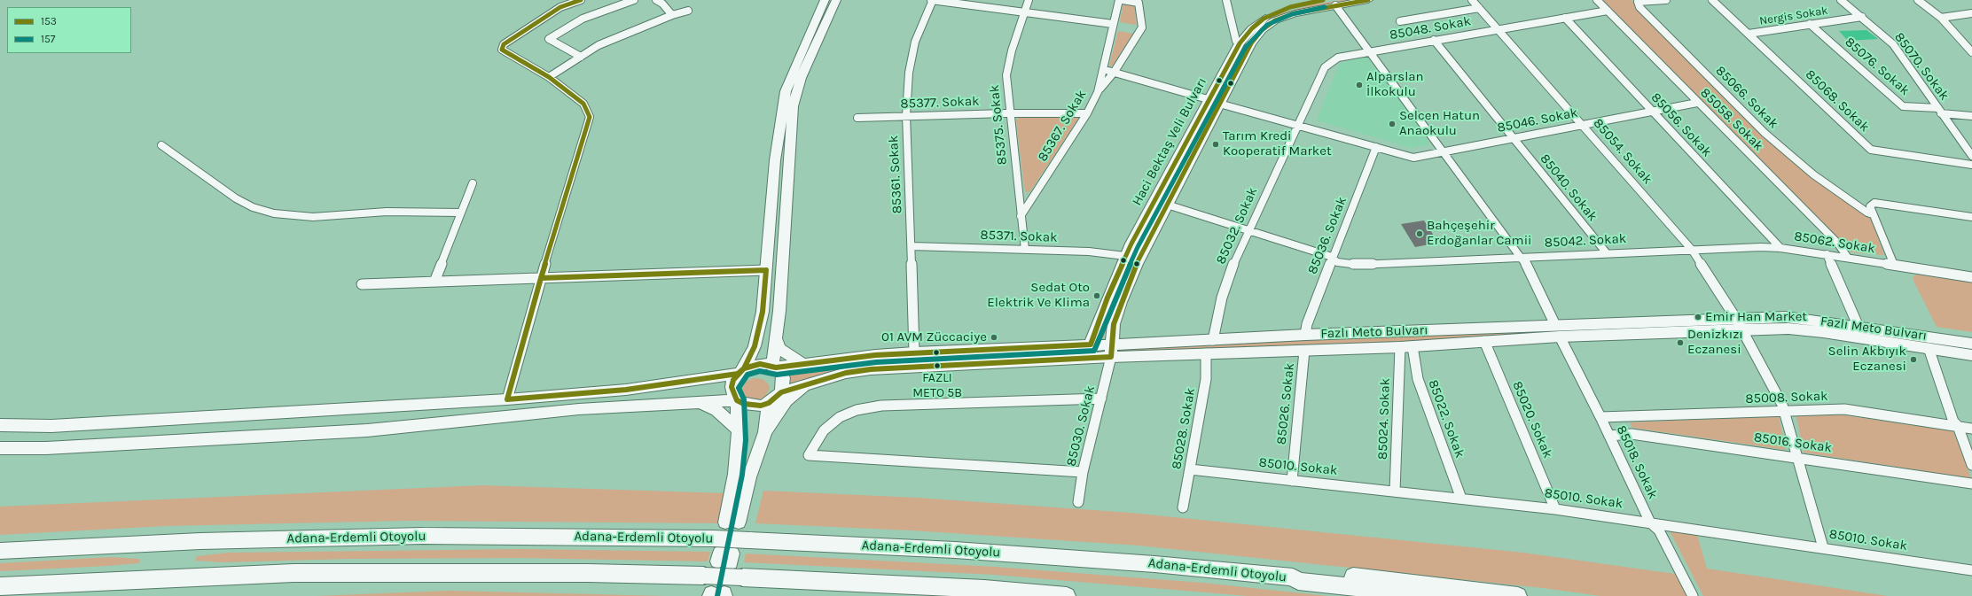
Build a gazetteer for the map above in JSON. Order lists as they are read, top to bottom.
{
  "streets": {
    "highway": ["Adana-Erdemli Otoyolu"],
    "main road": ["Haci Bektaş Veli Bulvarı", "Fazlı Meto Bulvarı"],
    "street": [
      "Nergis Sokak",
      "85048. Sokak",
      "85076. Sokak",
      "85070. Sokak",
      "85066. Sokak",
      "85068. Sokak",
      "85377. Sokak",
      "85058. Sokak",
      "85046. Sokak",
      "85375. Sokak",
      "85056. Sokak",
      "85367. Sokak",
      "85054. Sokak",
      "85361. Sokak",
      "85040. Sokak",
      "85032. Sokak",
      "85036. Sokak",
      "85371. Sokak",
      "85042. Sokak",
      "85062. Sokak",
      "85008. Sokak",
      "85026. Sokak",
      "85024. Sokak",
      "85022. Sokak",
      "85020. Sokak",
      "85030. Sokak",
      "85028. Sokak",
      "85016. Sokak",
      "85018. Sokak",
      "85010. Sokak"
    ]
  },
  "crossings": [
    ["Nergis Sokak", "85076. Sokak"],
    ["Nergis Sokak", "85070. Sokak"],
    ["Nergis Sokak", "85068. Sokak"],
    ["85048. Sokak", "85058. Sokak"],
    ["85048. Sokak", "85046. Sokak"],
    ["85048. Sokak", "85056. Sokak"],
    ["85048. Sokak", "85054. Sokak"],
    ["85048. Sokak", "85040. Sokak"],
    ["85048. Sokak", "85032. Sokak"],
    ["85048. Sokak", "85018. Sokak"],
    ["85076. Sokak", "85070. Sokak"],
    ["85377. Sokak", "85375. Sokak"],
    ["85377. Sokak", "85367. Sokak"],
    ["85377. Sokak", "85361. Sokak"],
    ["85058. Sokak", "85046. Sokak"],
    ["85058. Sokak", "85062. Sokak"],
    ["85046. Sokak", "85056. Sokak"],
    ["85046. Sokak", "Haci Bektaş Veli Bulvarı"],
    ["85046. Sokak", "85054. Sokak"],
    ["85046. Sokak", "85040. Sokak"],
    ["85046. Sokak", "85032. Sokak"],
    ["85046. Sokak", "85036. Sokak"],
    ["85046. Sokak", "85018. Sokak"],
    ["85375. Sokak", "85367. Sokak"],
    ["85375. Sokak", "85371. Sokak"],
    ["85056. Sokak", "85062. Sokak"],
    ["Haci Bektaş Veli Bulvarı", "85371. Sokak"],
    ["Haci Bektaş Veli Bulvarı", "85042. Sokak"],
    ["Haci Bektaş Veli Bulvarı", "Fazlı Meto Bulvarı"],
    ["Haci Bektaş Veli Bulvarı", "85030. Sokak"],
    ["85054. Sokak", "85042. Sokak"],
    ["85054. Sokak", "85062. Sokak"],
    ["85054. Sokak", "Fazlı Meto Bulvarı"],
    ["85054. Sokak", "85008. Sokak"],
    ["85054. Sokak", "85016. Sokak"],
    ["85054. Sokak", "85010. Sokak"],
    ["85361. Sokak", "85371. Sokak"],
    ["85361. Sokak", "Fazlı Meto Bulvarı"],
    ["85040. Sokak", "85042. Sokak"],
    ["85032. Sokak", "85042. Sokak"],
    ["85032. Sokak", "Fazlı Meto Bulvarı"],
    ["85036. Sokak", "85042. Sokak"],
    ["85036. Sokak", "Fazlı Meto Bulvarı"],
    ["85042. Sokak", "85062. Sokak"],
    ["85042. Sokak", "85018. Sokak"],
    ["Fazlı Meto Bulvarı", "85026. Sokak"],
    ["Fazlı Meto Bulvarı", "85024. Sokak"],
    ["Fazlı Meto Bulvarı", "85022. Sokak"],
    ["Fazlı Meto Bulvarı", "85020. Sokak"],
    ["Fazlı Meto Bulvarı", "85030. Sokak"],
    ["Fazlı Meto Bulvarı", "85028. Sokak"],
    ["Fazlı Meto Bulvarı", "85018. Sokak"],
    ["85008. Sokak", "85018. Sokak"],
    ["85026. Sokak", "85010. Sokak"],
    ["85024. Sokak", "85022. Sokak"],
    ["85024. Sokak", "85010. Sokak"],
    ["85022. Sokak", "85010. Sokak"],
    ["85020. Sokak", "85010. Sokak"],
    ["85028. Sokak", "85010. Sokak"],
    ["85016. Sokak", "85018. Sokak"],
    ["85018. Sokak", "85010. Sokak"]
  ],
  "places": [
    "Alparslan İlkokulu",
    "Selcen Hatun Anaokulu",
    "Tarım Kredi Kooperatif Market",
    "Bahçeşehir Erdoğanlar Camii",
    "Sedat Oto Elektrik Ve Klima",
    "Emir Han Market",
    "01 AVM Züccaciye",
    "Denizkızı Eczanesi",
    "Selin Akbıyık Eczanesi",
    "FAZLI METO 5B"
  ],
  "lines": ["transit line 153", "transit line 157"],
  "legend": ["153", "157"]
}
